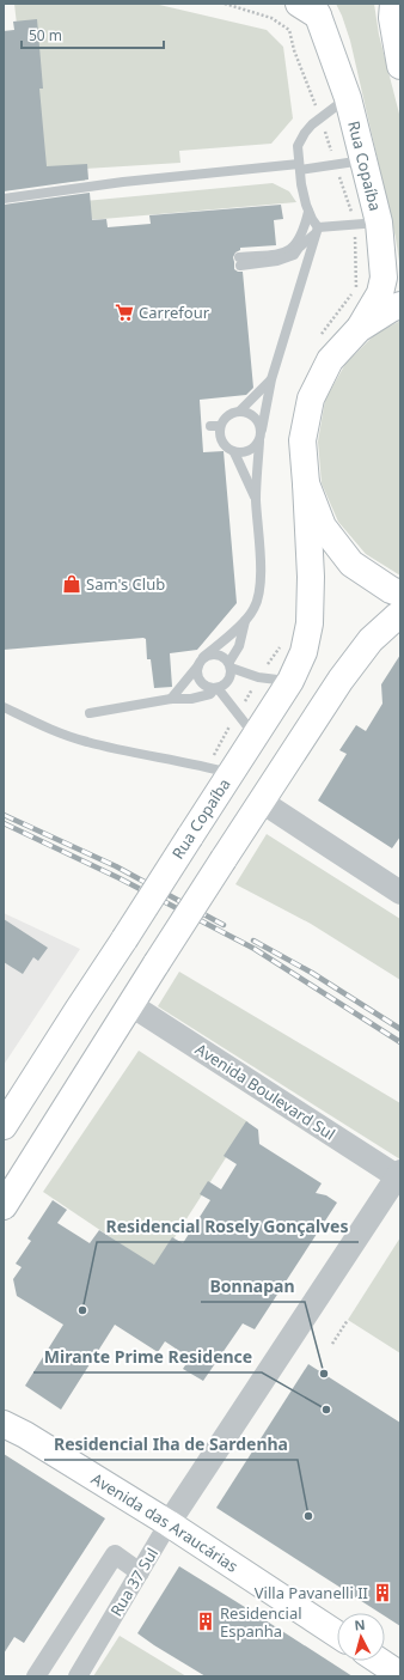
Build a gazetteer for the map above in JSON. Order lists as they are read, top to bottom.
{
  "streets": {
    "main road": ["Rua Copaíba", "Avenida das Araucárias"],
    "street": ["Avenida Boulevard Sul", "Rua 37 Sul"]
  },
  "crossings": [
    ["Avenida Boulevard Sul", "Rua 37 Sul"],
    ["Avenida das Araucárias", "Rua 37 Sul"]
  ],
  "places": {
    "supermarket": ["Carrefour"],
    "shop": ["Sam's Club"],
    "other": [
      "Residencial Rosely Gonçalves",
      "Bonnapan",
      "Mirante Prime Residence",
      "Residencial Iha de Sardenha"
    ],
    "building": ["Villa Pavanelli II", "Residencial Espanha"]
  },
  "scale_bar": "50 m",
  "north": "top"
}
